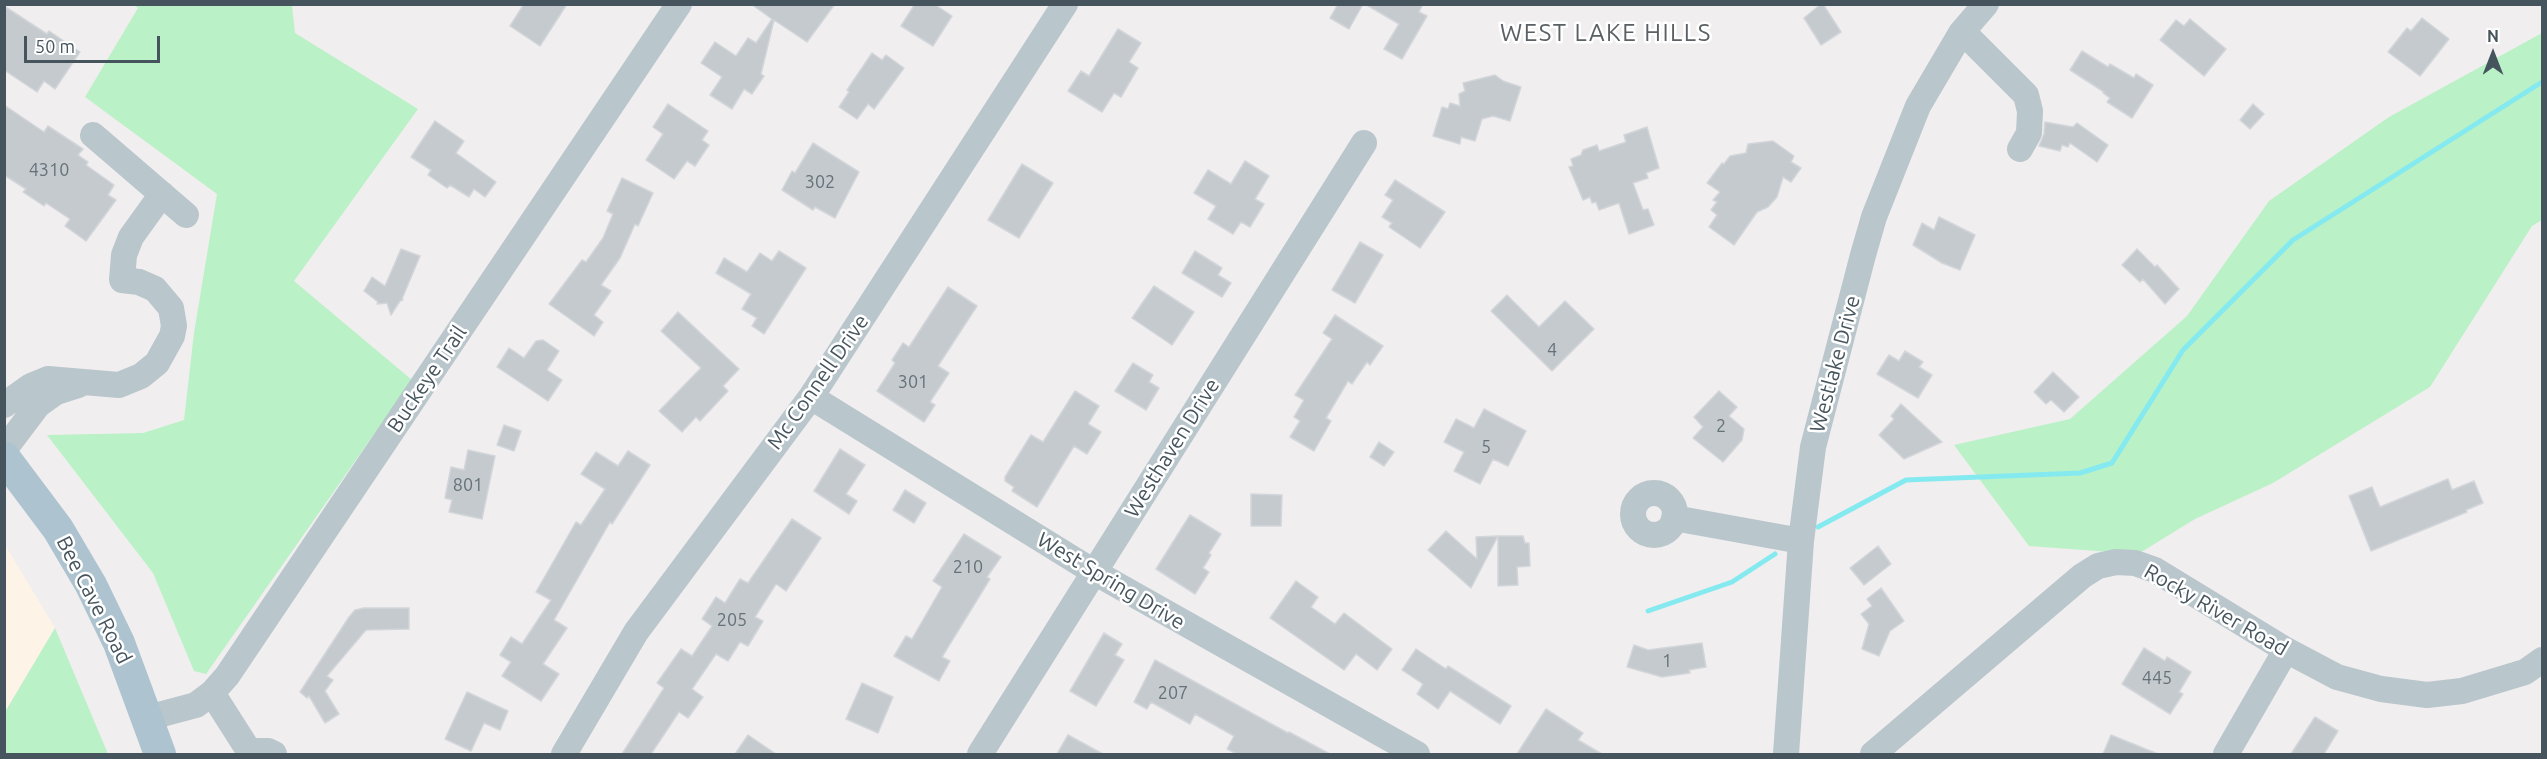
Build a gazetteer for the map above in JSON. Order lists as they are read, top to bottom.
{
  "streets": {
    "main road": ["Bee Cave Road"],
    "street": [
      "Westlake Drive",
      "Buckeye Trail",
      "Mc Connell Drive",
      "Westhaven Drive",
      "West Spring Drive",
      "Rocky River Road"
    ]
  },
  "crossings": [
    ["Buckeye Trail", "Bee Cave Road"],
    ["Mc Connell Drive", "West Spring Drive"],
    ["Westhaven Drive", "West Spring Drive"]
  ],
  "districts": ["WEST LAKE HILLS"],
  "house_numbers": [
    "4310",
    "302",
    "4",
    "301",
    "2",
    "5",
    "801",
    "210",
    "205",
    "1",
    "445",
    "207"
  ],
  "scale_bar": "50 m",
  "north": "top"
}
